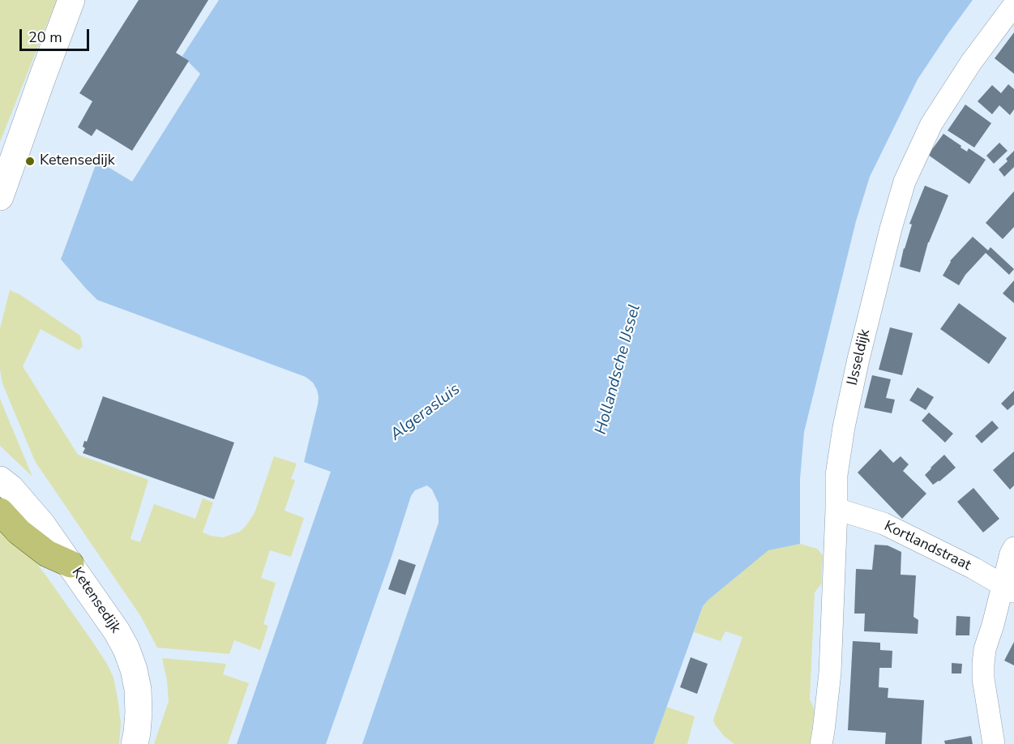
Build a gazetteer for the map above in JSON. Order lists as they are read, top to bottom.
{
  "streets": {
    "street": ["IJsseldijk", "Kortlandstraat", "Ketensedijk"]
  },
  "crossings": [
    ["IJsseldijk", "Kortlandstraat"]
  ],
  "water": ["Hollandsche IJssel", "Algerasluis"],
  "places": ["Ketensedijk"],
  "scale_bar": "20 m"
}
